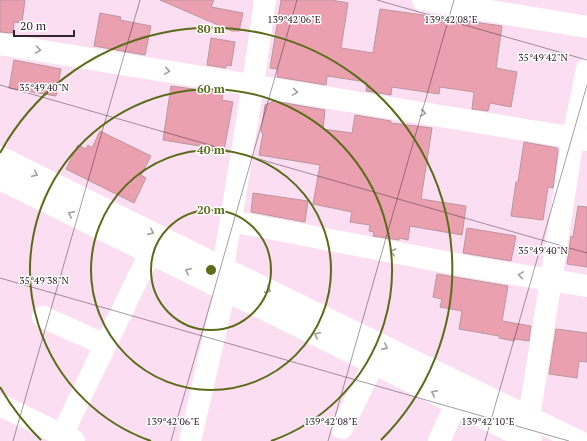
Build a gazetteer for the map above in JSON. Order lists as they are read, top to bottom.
{
  "scale_bar": "20 m",
  "coordinates": [
    "139°42'06\"E",
    "139°42'08\"E",
    "35°49'42\"N",
    "35°49'40\"N",
    "35°49'38\"N",
    "139°42'10\"E"
  ],
  "rings": [
    "80 m",
    "60 m",
    "40 m",
    "20 m"
  ]
}
